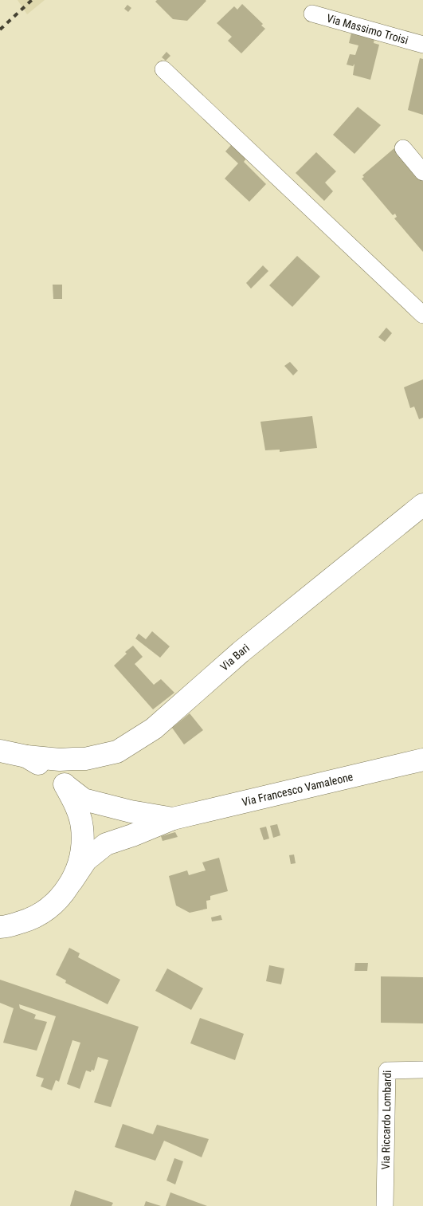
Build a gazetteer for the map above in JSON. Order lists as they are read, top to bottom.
{
  "streets": {
    "main road": ["Via Bari", "Via Francesco Vamaleone"],
    "street": ["Via Massimo Troisi", "Via Riccardo Lombardi"]
  }
}
